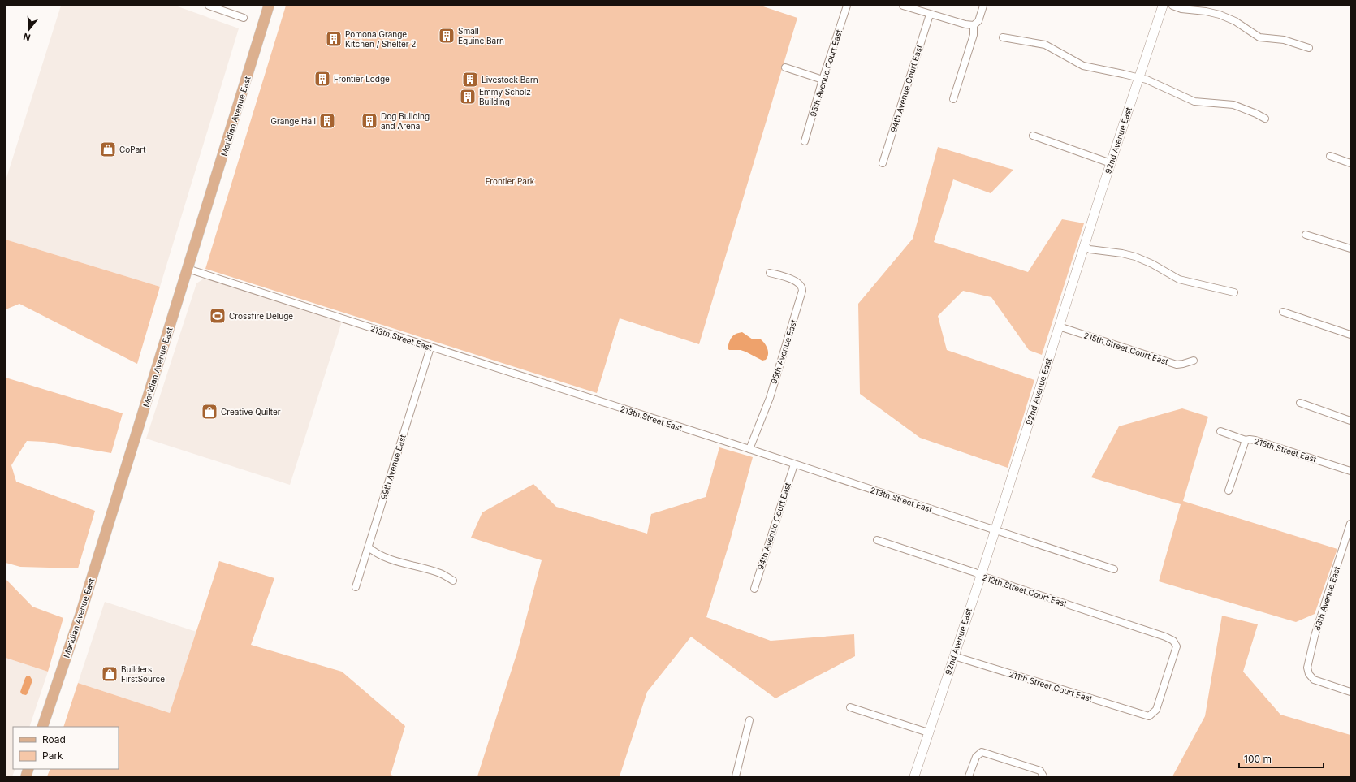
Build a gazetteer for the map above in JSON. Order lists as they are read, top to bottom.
{
  "streets": {
    "main road": ["Meridian Avenue East"],
    "street": [
      "95th Avenue Court East",
      "94th Avenue Court East",
      "92nd Avenue East",
      "213th Street East",
      "215th Street Court East",
      "95th Avenue East",
      "215th Street East",
      "99th Avenue East",
      "212th Street Court East",
      "88th Avenue East",
      "211th Street Court East"
    ]
  },
  "crossings": [
    ["94th Avenue Court East", "213th Street East"],
    ["Meridian Avenue East", "213th Street East"],
    ["92nd Avenue East", "213th Street East"],
    ["92nd Avenue East", "215th Street Court East"],
    ["92nd Avenue East", "212th Street Court East"],
    ["92nd Avenue East", "211th Street Court East"],
    ["213th Street East", "95th Avenue East"],
    ["213th Street East", "99th Avenue East"],
    ["212th Street Court East", "211th Street Court East"]
  ],
  "parks": ["Frontier Park"],
  "places": {
    "building": [
      "Small Equine Barn",
      "Pomona Grange Kitchen / Shelter 2",
      "Frontier Lodge",
      "Livestock Barn",
      "Emmy Scholz Building",
      "Grange Hall",
      "Dog Building and Arena"
    ],
    "shop": ["CoPart", "Creative Quilter", "Builders FirstSource"],
    "sports": ["Crossfire Deluge"]
  },
  "legend": ["Road", "Park"],
  "scale_bar": "100 m",
  "north": "bottom"
}
